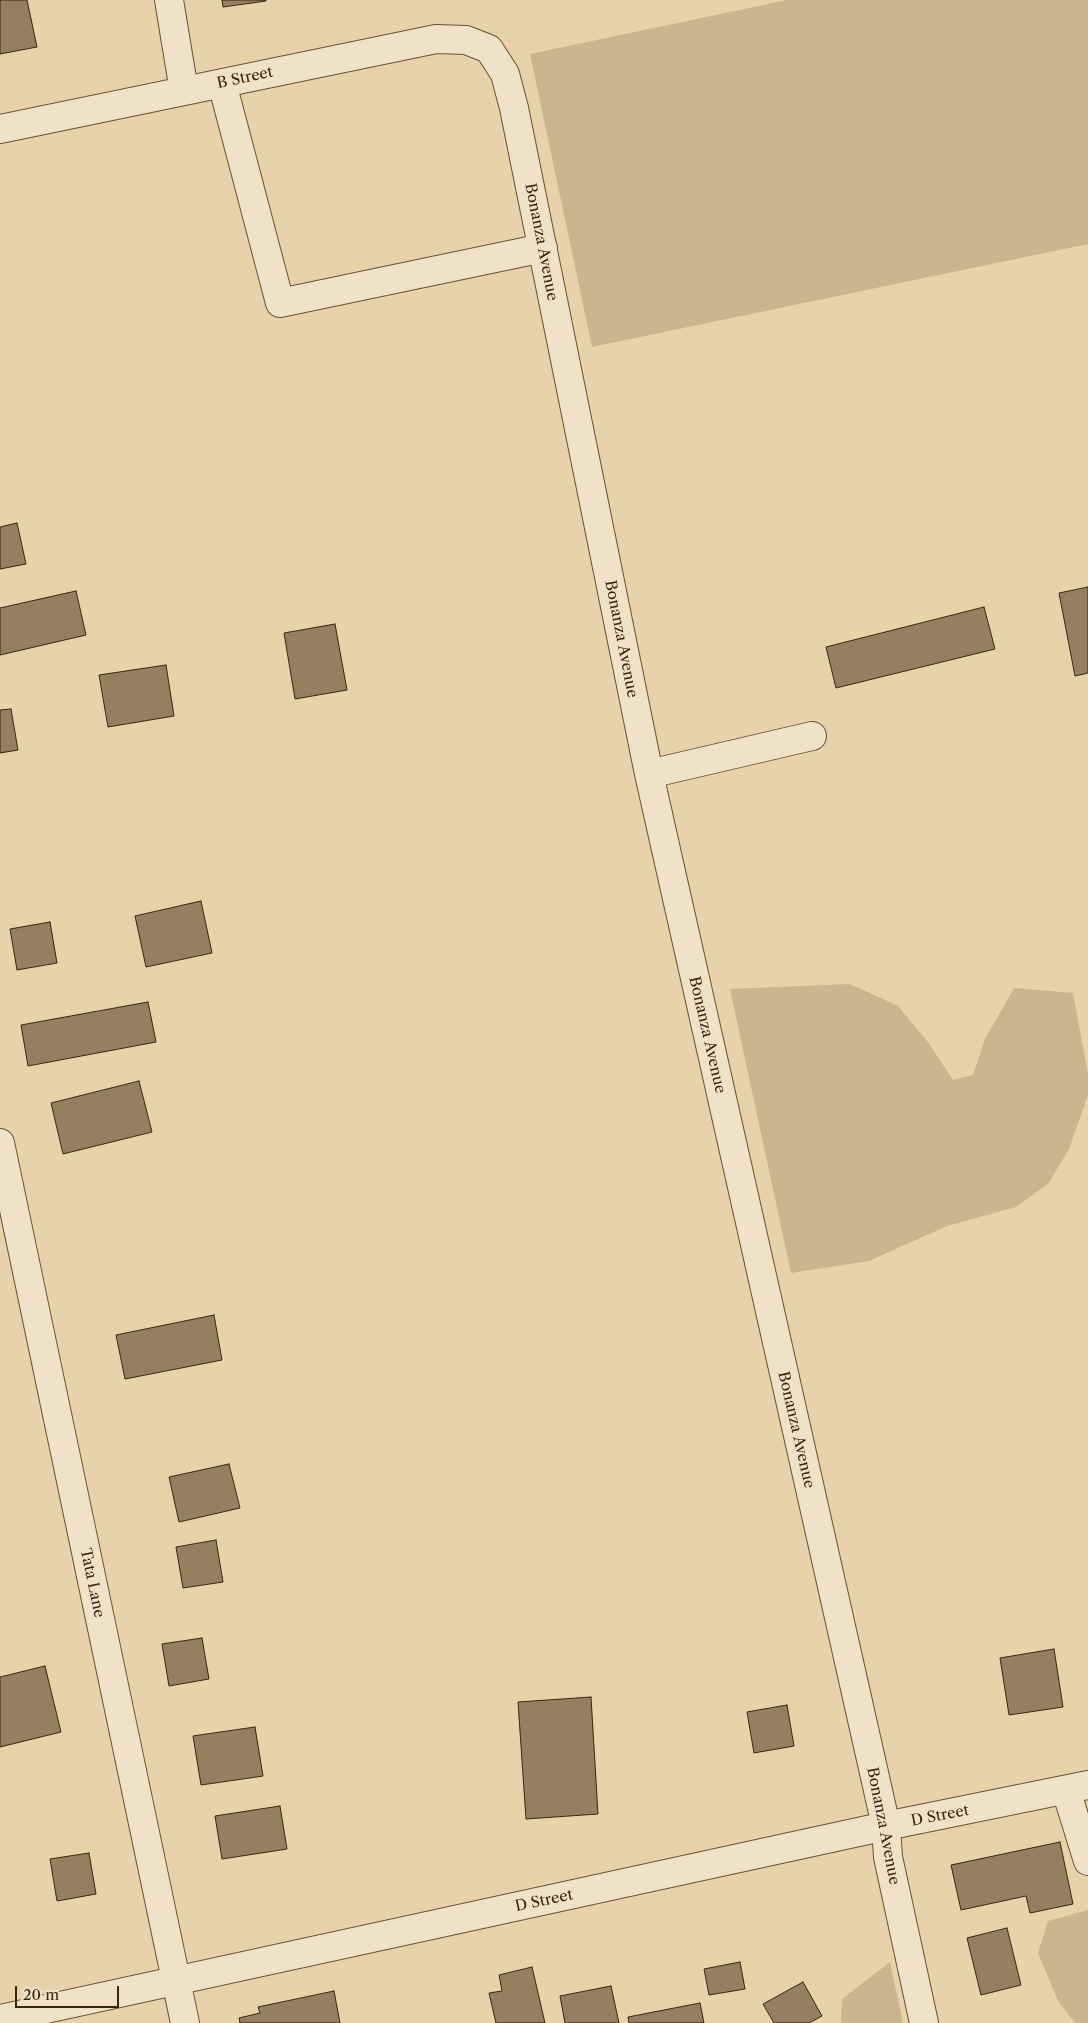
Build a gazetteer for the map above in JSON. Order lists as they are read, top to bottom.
{
  "streets": {
    "street": [
      "B Street",
      "Bonanza Avenue",
      "Tata Lane",
      "D Street"
    ]
  },
  "crossings": [
    ["B Street", "Bonanza Avenue"],
    ["Bonanza Avenue", "D Street"],
    ["Tata Lane", "D Street"]
  ],
  "scale_bar": "20 m"
}
